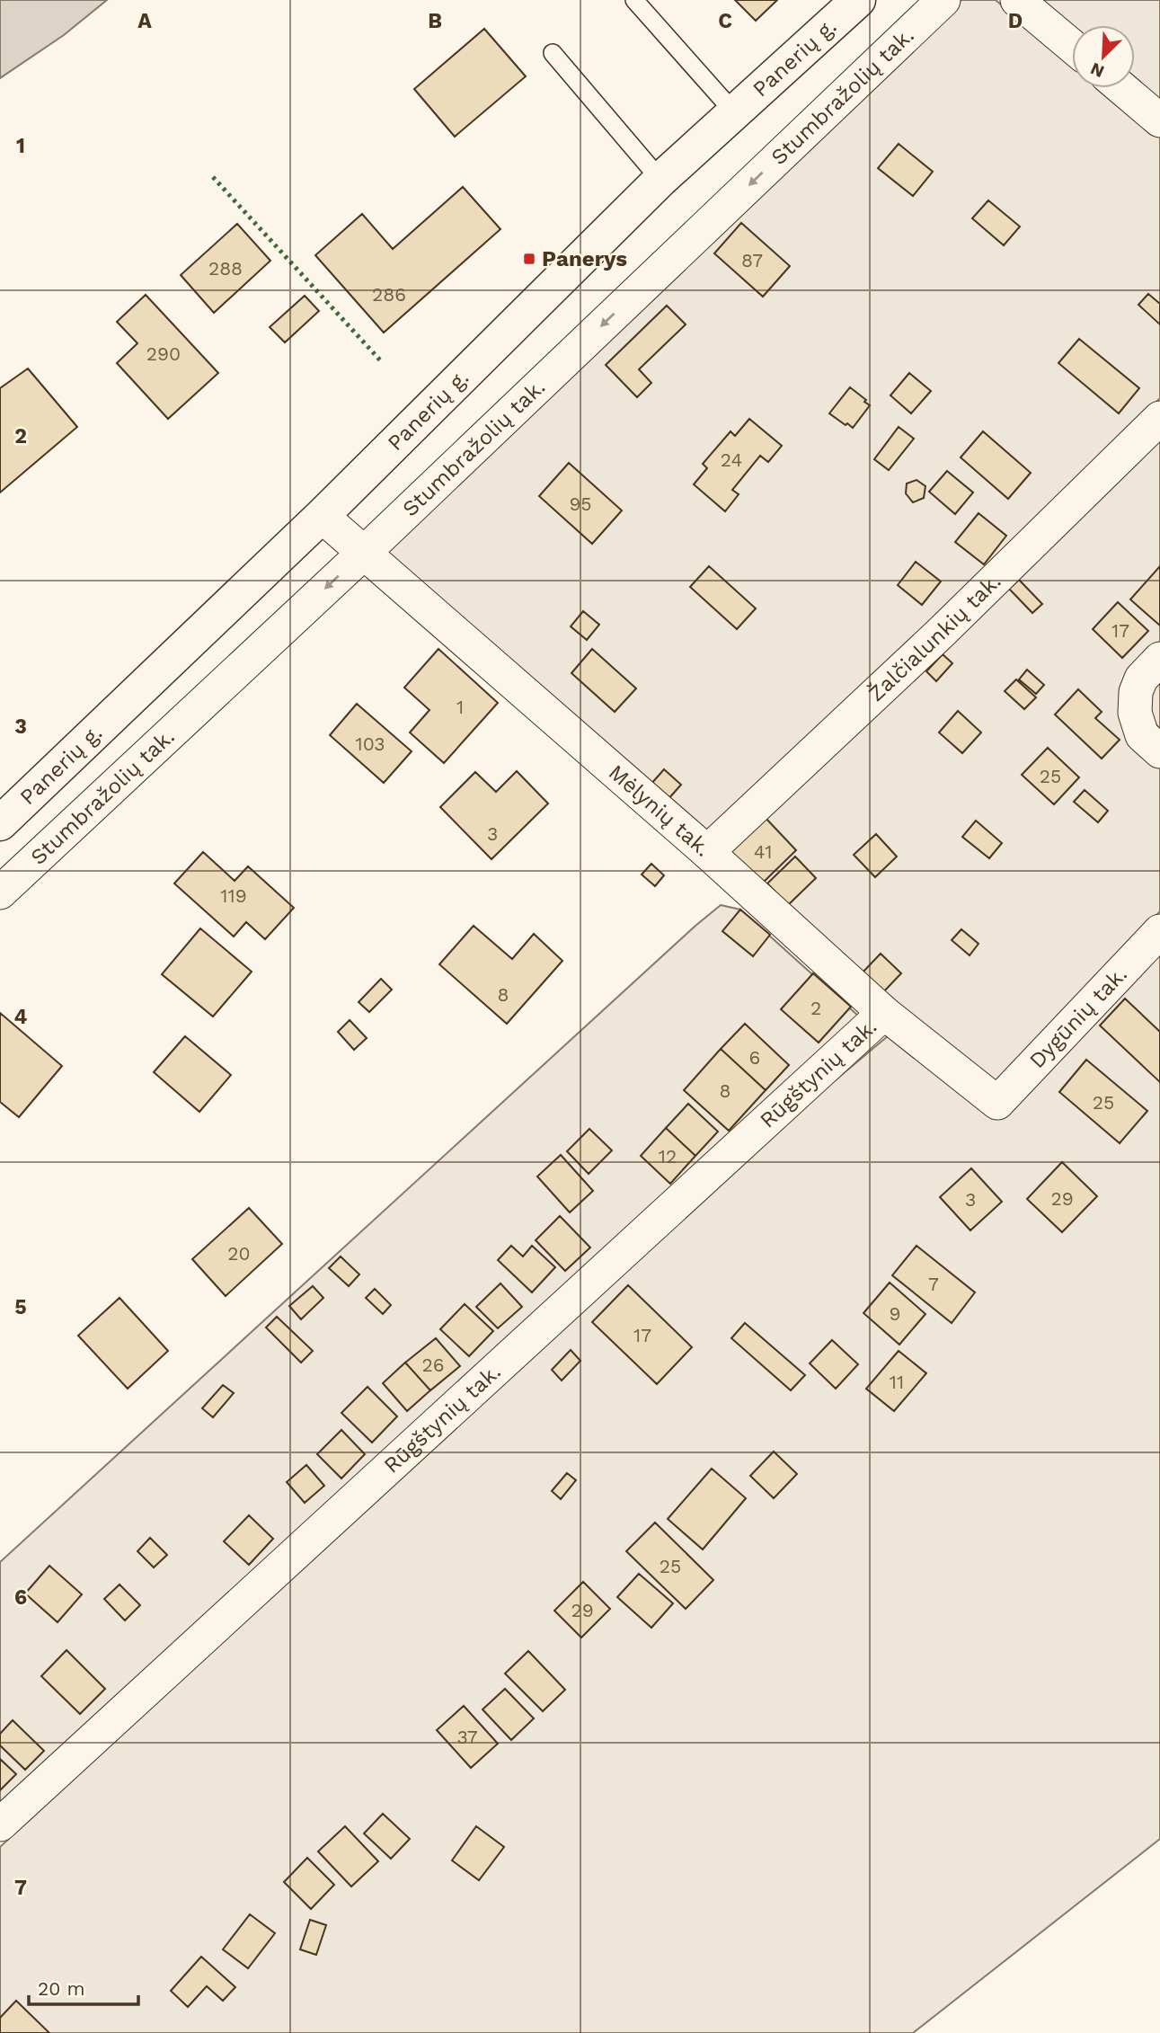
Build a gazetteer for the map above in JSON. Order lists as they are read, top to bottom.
{
  "streets": {
    "main road": ["Panerių g."],
    "street": [
      "Stumbražolių tak.",
      "Žalčialunkių tak.",
      "Mėlynių tak.",
      "Dygūnių tak.",
      "Rūgštynių tak."
    ]
  },
  "crossings": [
    ["Panerių g.", "Mėlynių tak."],
    ["Stumbražolių tak.", "Mėlynių tak."],
    ["Žalčialunkių tak.", "Mėlynių tak."],
    ["Mėlynių tak.", "Dygūnių tak."],
    ["Mėlynių tak.", "Rūgštynių tak."]
  ],
  "one_way": ["Stumbražolių tak."],
  "places": {
    "transit": ["Panerys"]
  },
  "house_numbers": [
    "87",
    "288",
    "286",
    "290",
    "24",
    "95",
    "17",
    "1",
    "103",
    "25",
    "3",
    "41",
    "119",
    "8",
    "2",
    "6",
    "8",
    "25",
    "12",
    "29",
    "3",
    "20",
    "7",
    "9",
    "17",
    "26",
    "11",
    "25",
    "29",
    "37"
  ],
  "scale_bar": "20 m",
  "north": "bottom left",
  "grid": {
    "columns": [
      "A",
      "B",
      "C",
      "D"
    ],
    "rows": [
      "1",
      "2",
      "3",
      "4",
      "5",
      "6",
      "7"
    ]
  }
}
